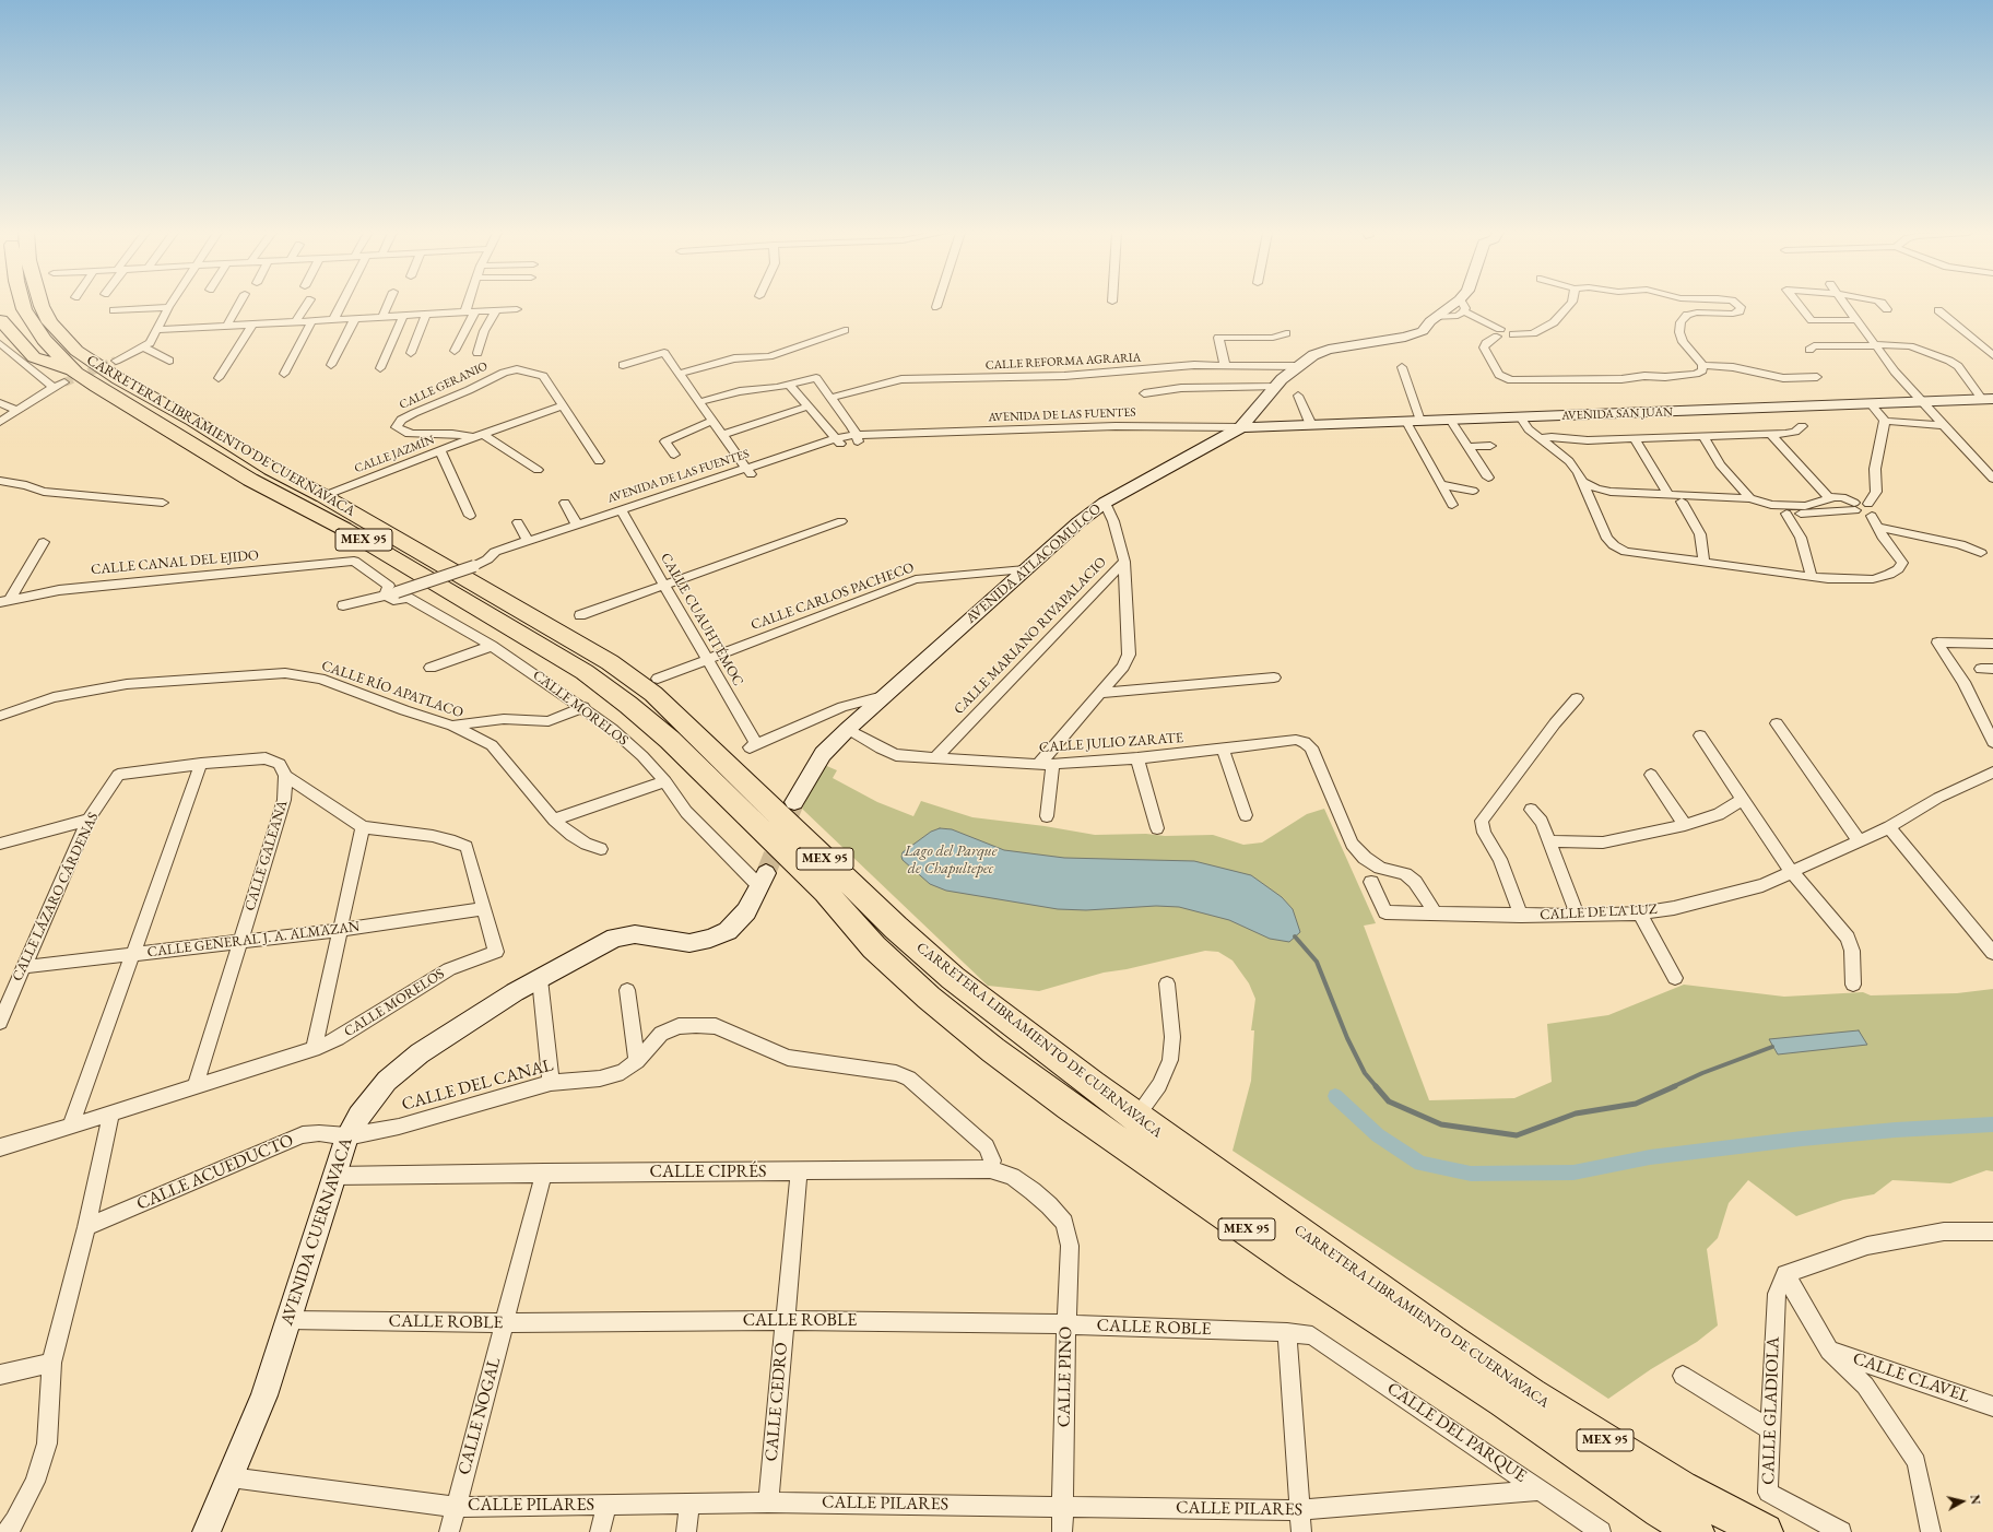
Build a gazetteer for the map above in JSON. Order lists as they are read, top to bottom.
{
  "streets": {
    "highway": ["CARRETERA LIBRAMIENTO DE CUERNAVACA", "MEX 95"],
    "main road": ["AVENIDA SAN JUAN", "AVENIDA ATLACOMULCO", "AVENIDA CUERNAVACA"],
    "street": [
      "CALLE REFORMA AGRARIA",
      "CALLE GERANIO",
      "AVENIDA DE LAS FUENTES",
      "CALLE JAZMÍN",
      "CALLE CANAL DEL EJIDO",
      "CALLE CARLOS PACHECO",
      "CALLE CUAUHTÉMOC",
      "CALLE MARIANO RIVAPALACIO",
      "CALLE RÍO APATLACO",
      "CALLE MORELOS",
      "CALLE JULIO ZARATE",
      "CALLE GALEANA",
      "CALLE LÁZARO CÁRDENAS",
      "CALLE DE LA LUZ",
      "CALLE GENERAL J. A. ALMAZAN",
      "CALLE DEL CANAL",
      "CALLE ACUEDUCTO",
      "CALLE CIPRÉS",
      "CALLE ROBLE",
      "CALLE PINO",
      "CALLE CLAVEL",
      "CALLE CEDRO",
      "CALLE GLADIOLA",
      "CALLE NOGAL",
      "CALLE DEL PARQUE",
      "CALLE PILARES"
    ]
  },
  "crossings": [
    ["CALLE REFORMA AGRARIA", "AVENIDA ATLACOMULCO"],
    ["CALLE GERANIO", "CALLE JAZMÍN"],
    ["AVENIDA SAN JUAN", "AVENIDA DE LAS FUENTES"],
    ["AVENIDA SAN JUAN", "AVENIDA ATLACOMULCO"],
    ["AVENIDA DE LAS FUENTES", "CALLE CANAL DEL EJIDO"],
    ["AVENIDA DE LAS FUENTES", "AVENIDA ATLACOMULCO"],
    ["AVENIDA DE LAS FUENTES", "CALLE CUAUHTÉMOC"],
    ["AVENIDA DE LAS FUENTES", "CALLE MORELOS"],
    ["CARRETERA LIBRAMIENTO DE CUERNAVACA", "CALLE JAZMÍN"],
    ["CALLE CANAL DEL EJIDO", "CALLE MORELOS"],
    ["AVENIDA ATLACOMULCO", "CALLE CARLOS PACHECO"],
    ["AVENIDA ATLACOMULCO", "CALLE CUAUHTÉMOC"],
    ["AVENIDA ATLACOMULCO", "CALLE MARIANO RIVAPALACIO"],
    ["AVENIDA ATLACOMULCO", "CALLE JULIO ZARATE"],
    ["CALLE CARLOS PACHECO", "CALLE CUAUHTÉMOC"],
    ["CALLE MARIANO RIVAPALACIO", "CALLE JULIO ZARATE"],
    ["CALLE MORELOS", "CALLE GALEANA"],
    ["CALLE MORELOS", "CALLE LÁZARO CÁRDENAS"],
    ["CALLE MORELOS", "CALLE GENERAL J. A. ALMAZAN"],
    ["CALLE MORELOS", "AVENIDA CUERNAVACA"],
    ["CALLE JULIO ZARATE", "CALLE DE LA LUZ"],
    ["CALLE GALEANA", "CALLE GENERAL J. A. ALMAZAN"],
    ["CALLE LÁZARO CÁRDENAS", "CALLE GENERAL J. A. ALMAZAN"],
    ["CALLE DEL CANAL", "CALLE ACUEDUCTO"],
    ["CALLE DEL CANAL", "CALLE CIPRÉS"],
    ["CALLE DEL CANAL", "AVENIDA CUERNAVACA"],
    ["CALLE ACUEDUCTO", "AVENIDA CUERNAVACA"],
    ["CALLE CIPRÉS", "AVENIDA CUERNAVACA"],
    ["CALLE CIPRÉS", "CALLE PINO"],
    ["CALLE CIPRÉS", "CALLE CEDRO"],
    ["CALLE CIPRÉS", "CALLE NOGAL"],
    ["AVENIDA CUERNAVACA", "CALLE ROBLE"],
    ["AVENIDA CUERNAVACA", "CALLE PILARES"],
    ["CALLE ROBLE", "CALLE PINO"],
    ["CALLE ROBLE", "CALLE CEDRO"],
    ["CALLE ROBLE", "CALLE NOGAL"],
    ["CALLE ROBLE", "CALLE DEL PARQUE"],
    ["CALLE PINO", "CALLE PILARES"],
    ["CALLE CEDRO", "CALLE PILARES"],
    ["CALLE NOGAL", "CALLE PILARES"],
    ["CALLE DEL PARQUE", "CALLE PILARES"]
  ],
  "water": ["Lago del Parque de Chapultepec"],
  "north": "right"
}
